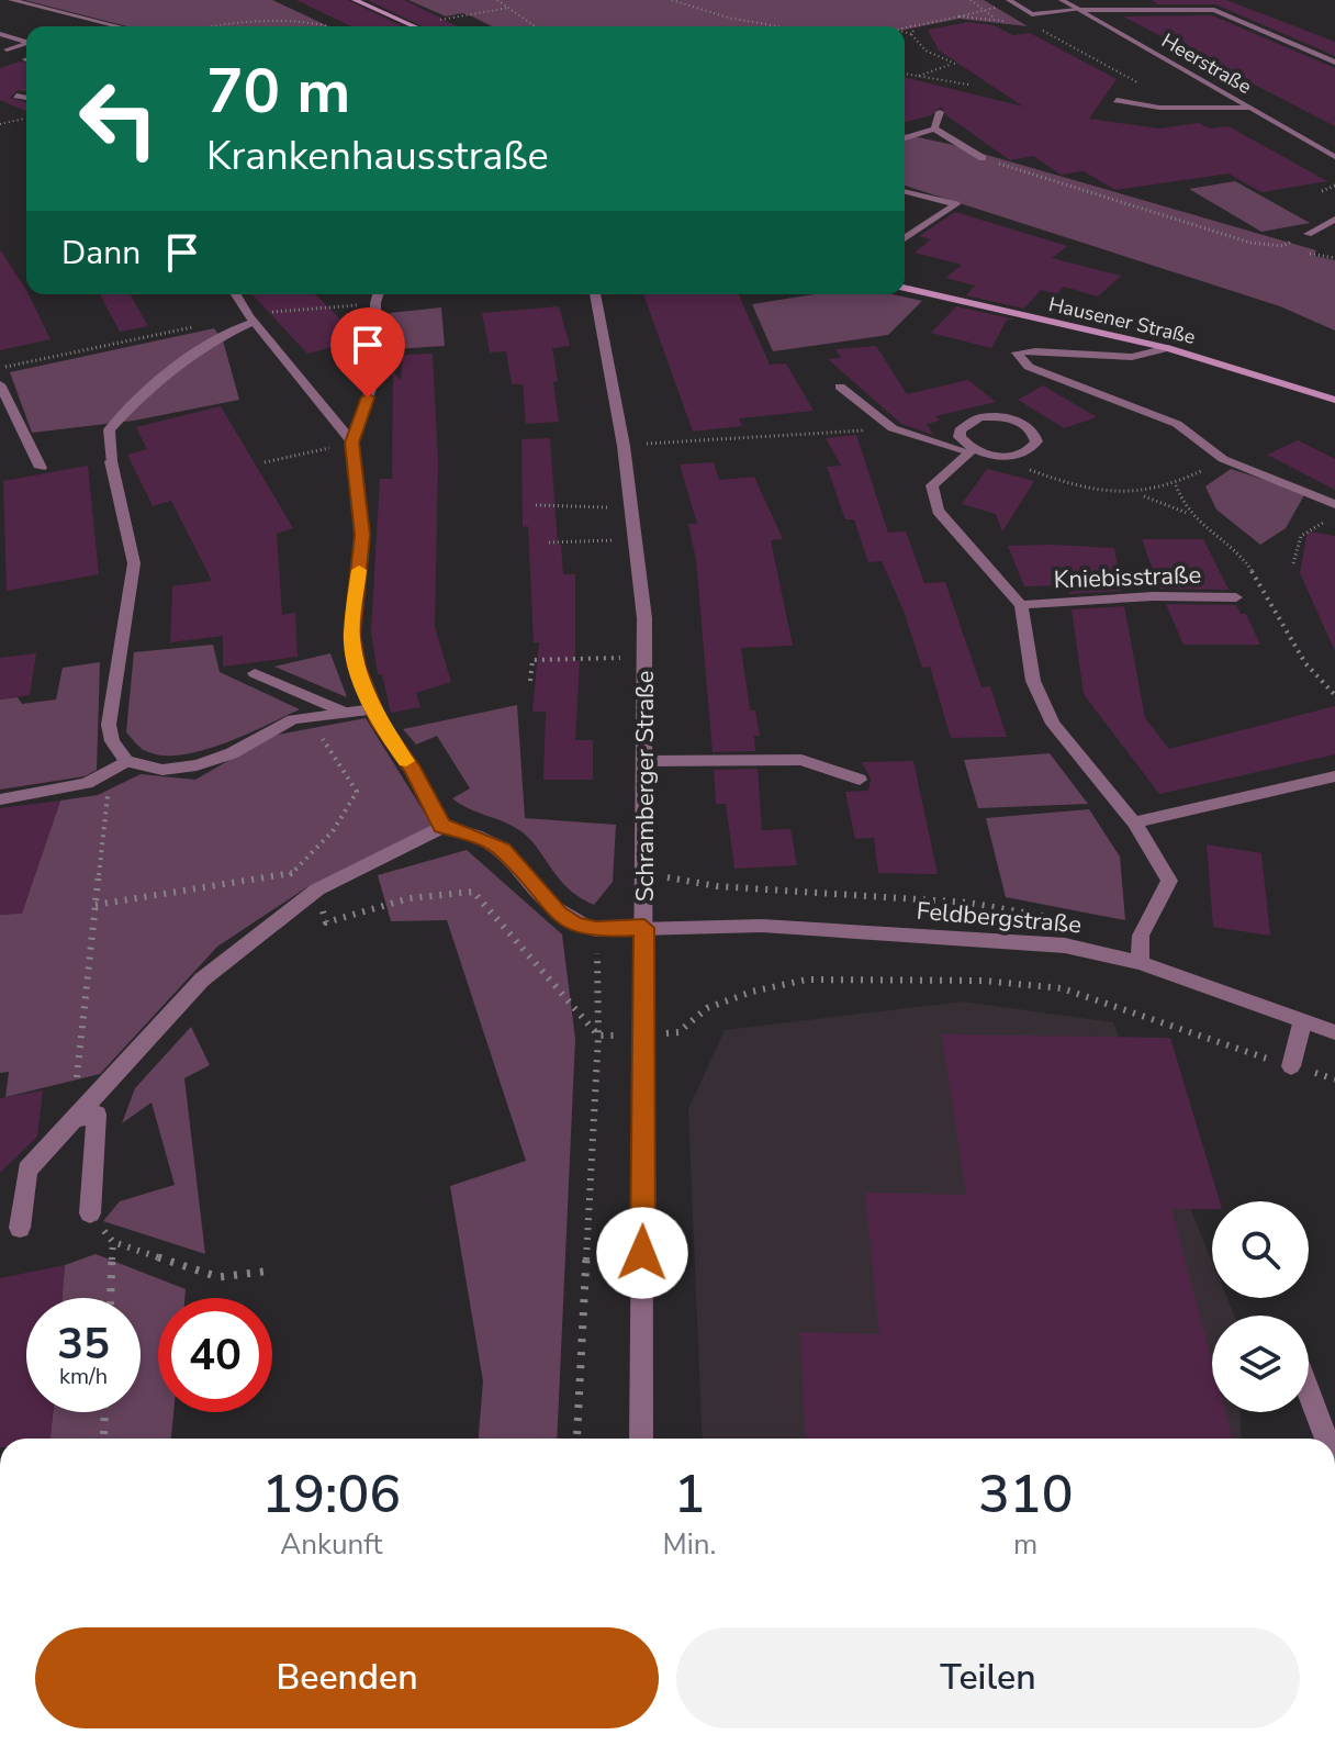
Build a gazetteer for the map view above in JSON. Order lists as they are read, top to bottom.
{
  "streets": {
    "main road": ["Hausener Straße"],
    "street": [
      "Heerstraße",
      "Kniebisstraße",
      "Schramberger Straße",
      "Feldbergstraße"
    ]
  },
  "crossings": [
    ["Kniebisstraße", "Feldbergstraße"],
    ["Schramberger Straße", "Feldbergstraße"]
  ],
  "page": {
    "turn": ["70 m", "Krankenhausstraße"],
    "then": "Dann",
    "speed": "35 km/h",
    "limit": "40",
    "eta": [
      "19:06",
      "Ankunft",
      "1",
      "Min.",
      "310",
      "m"
    ],
    "buttons": ["Beenden", "Teilen"]
  }
}
